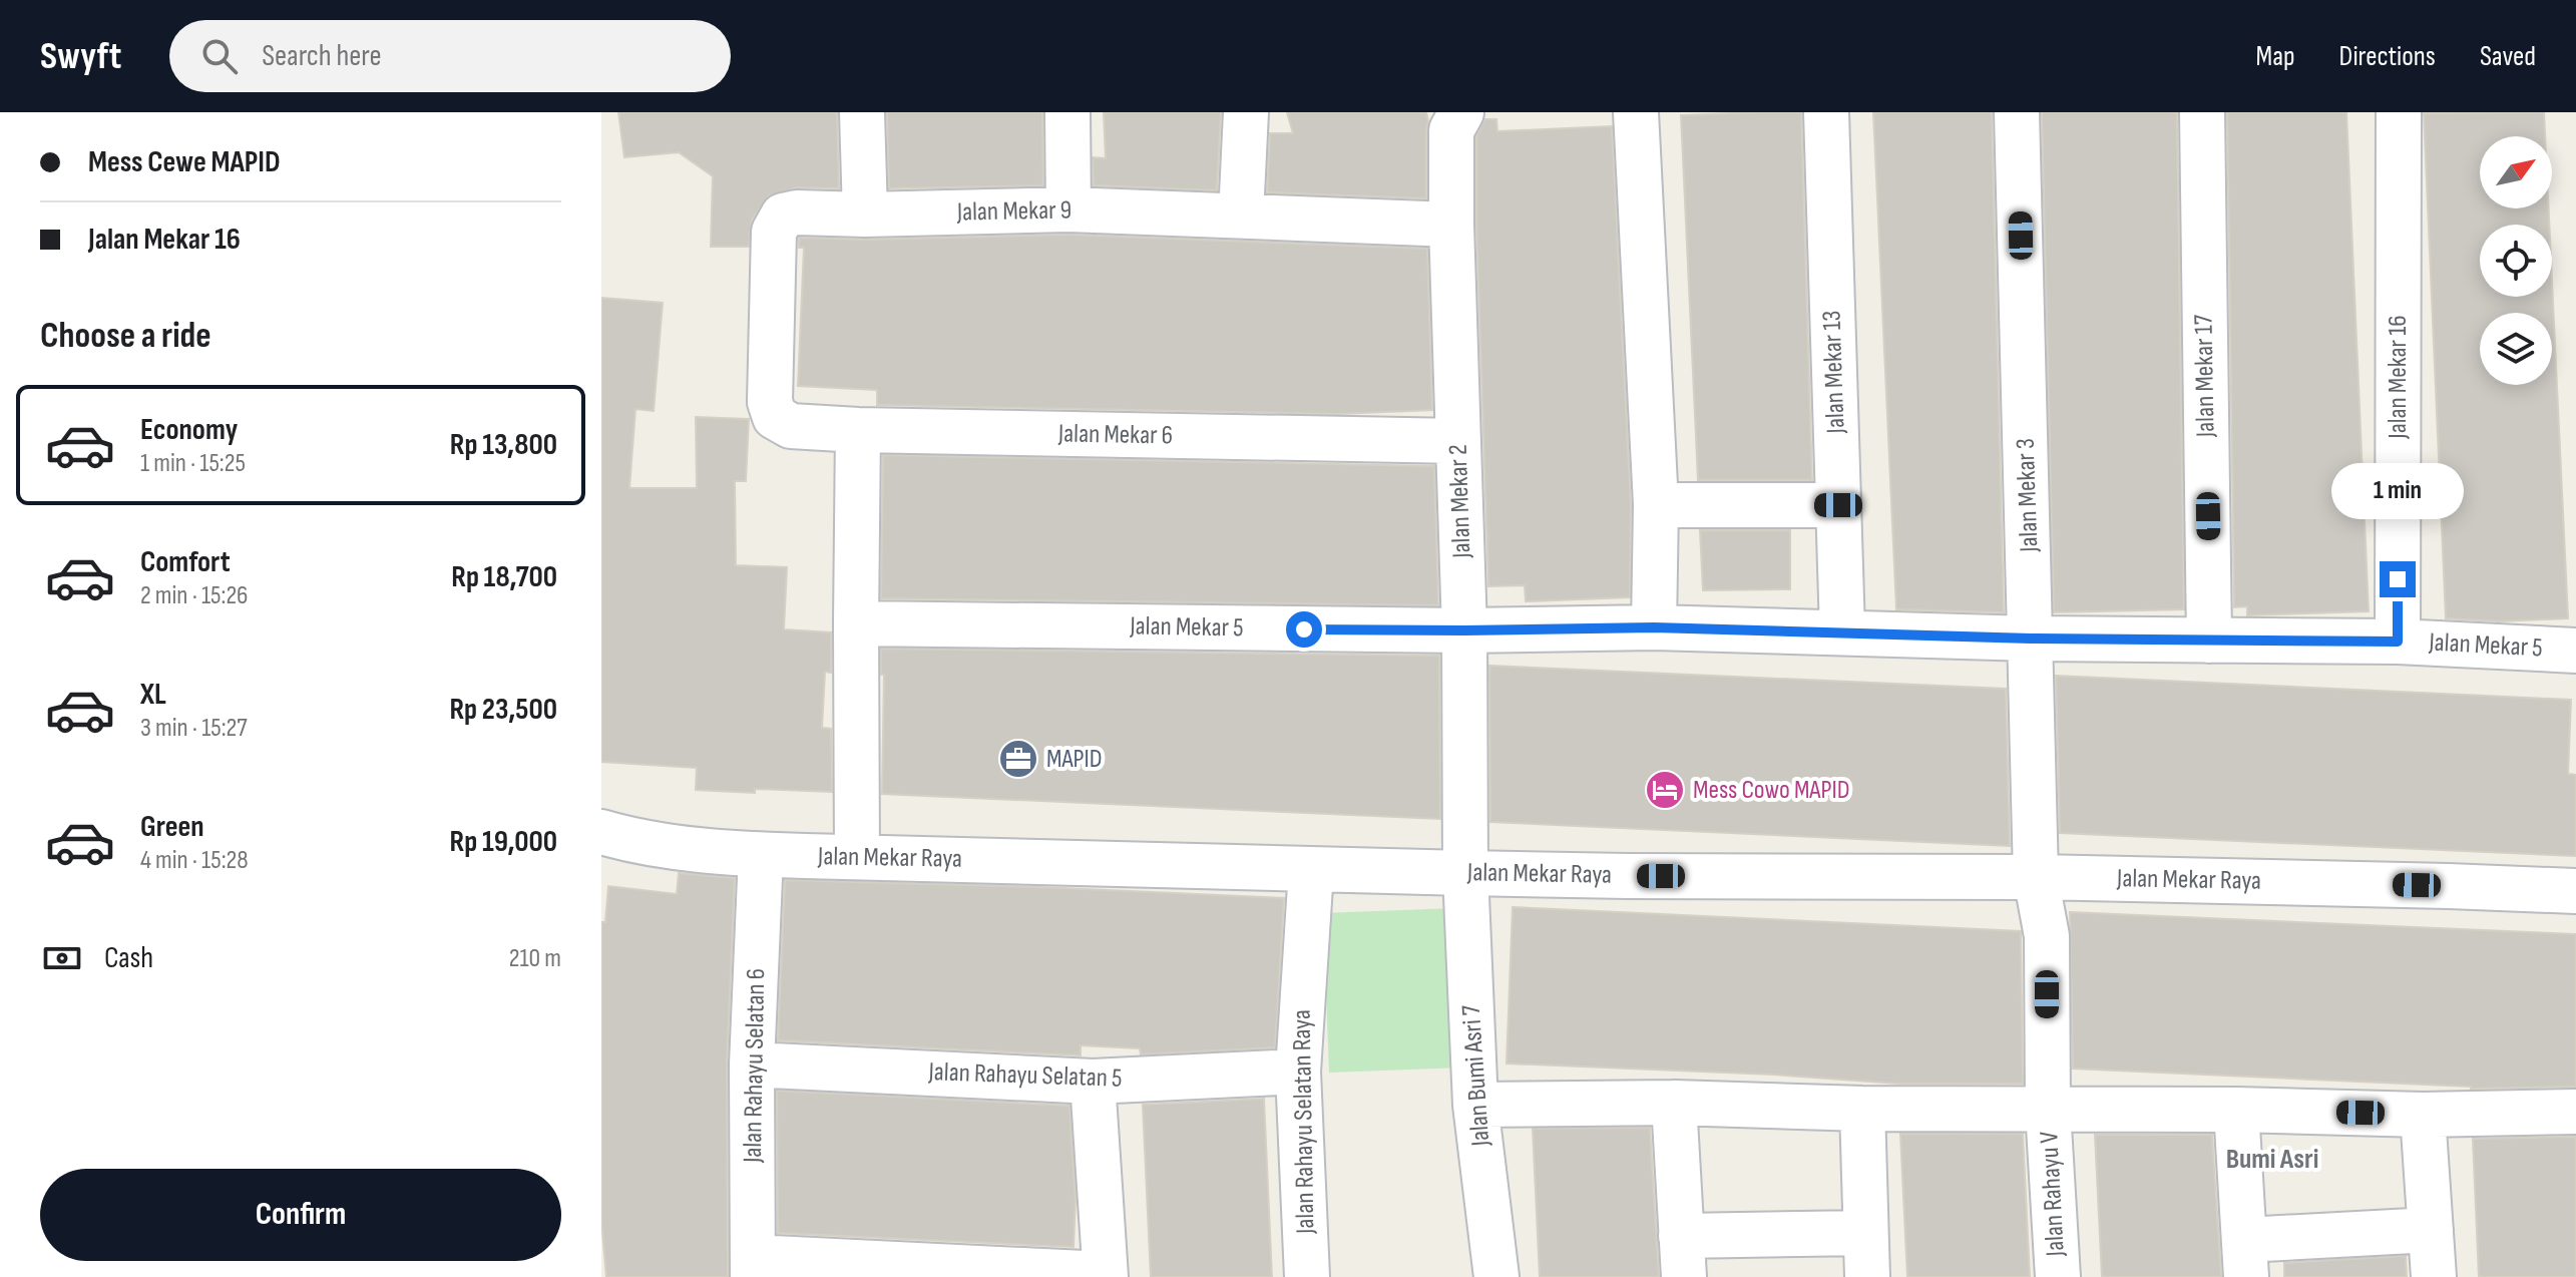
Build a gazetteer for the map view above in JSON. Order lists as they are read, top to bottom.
{
  "streets": {
    "street": [
      "Jalan Mekar 9",
      "Jalan Mekar 13",
      "Jalan Mekar 17",
      "Jalan Mekar 16",
      "Jalan Mekar 6",
      "Jalan Mekar 3",
      "Jalan Mekar 2",
      "Jalan Mekar 5",
      "Jalan Mekar Raya",
      "Jalan Rahayu Selatan 6",
      "Jalan Rahayu Selatan 5",
      "Jalan Bumi Asri 7",
      "Jalan Rahayu Selatan Raya",
      "Jalan Rahayu V"
    ]
  },
  "crossings": [
    ["Jalan Mekar 9", "Jalan Mekar 6"],
    ["Jalan Mekar 9", "Jalan Mekar 2"],
    ["Jalan Mekar 13", "Jalan Mekar 5"],
    ["Jalan Mekar 17", "Jalan Mekar 5"],
    ["Jalan Mekar 16", "Jalan Mekar 5"],
    ["Jalan Mekar 6", "Jalan Mekar 2"],
    ["Jalan Mekar 3", "Jalan Mekar 5"],
    ["Jalan Mekar 3", "Jalan Mekar Raya"],
    ["Jalan Mekar 3", "Jalan Rahayu V"],
    ["Jalan Mekar 2", "Jalan Mekar 5"],
    ["Jalan Mekar 2", "Jalan Mekar Raya"],
    ["Jalan Mekar 2", "Jalan Bumi Asri 7"],
    ["Jalan Mekar Raya", "Jalan Rahayu Selatan 6"],
    ["Jalan Mekar Raya", "Jalan Bumi Asri 7"],
    ["Jalan Mekar Raya", "Jalan Rahayu Selatan Raya"],
    ["Jalan Mekar Raya", "Jalan Rahayu V"],
    ["Jalan Rahayu Selatan 6", "Jalan Rahayu Selatan 5"],
    ["Jalan Rahayu Selatan 5", "Jalan Rahayu Selatan Raya"]
  ],
  "districts": ["Bumi Asri"],
  "places": {
    "office": ["MAPID"],
    "hotel": ["Mess Cowo MAPID"]
  },
  "north": "top right",
  "page": {
    "header": "Swyft",
    "search": "Search here",
    "nav": ["Map", "Directions", "Saved"],
    "banner": ["Mess Cewe MAPID", "Jalan Mekar 16"],
    "heading": "Choose a ride",
    "list": [
      {
        "name": "Economy",
        "note": "1 min · 15:25",
        "value": "Rp 13,800"
      },
      {
        "name": "Comfort",
        "note": "2 min · 15:26",
        "value": "Rp 18,700"
      },
      {
        "name": "XL",
        "note": "3 min · 15:27",
        "value": "Rp 23,500"
      },
      {
        "name": "Green",
        "note": "4 min · 15:28",
        "value": "Rp 19,000"
      }
    ],
    "bubble": "1 min",
    "pay": ["Cash", "210 m"],
    "buttons": "Confirm"
  }
}
